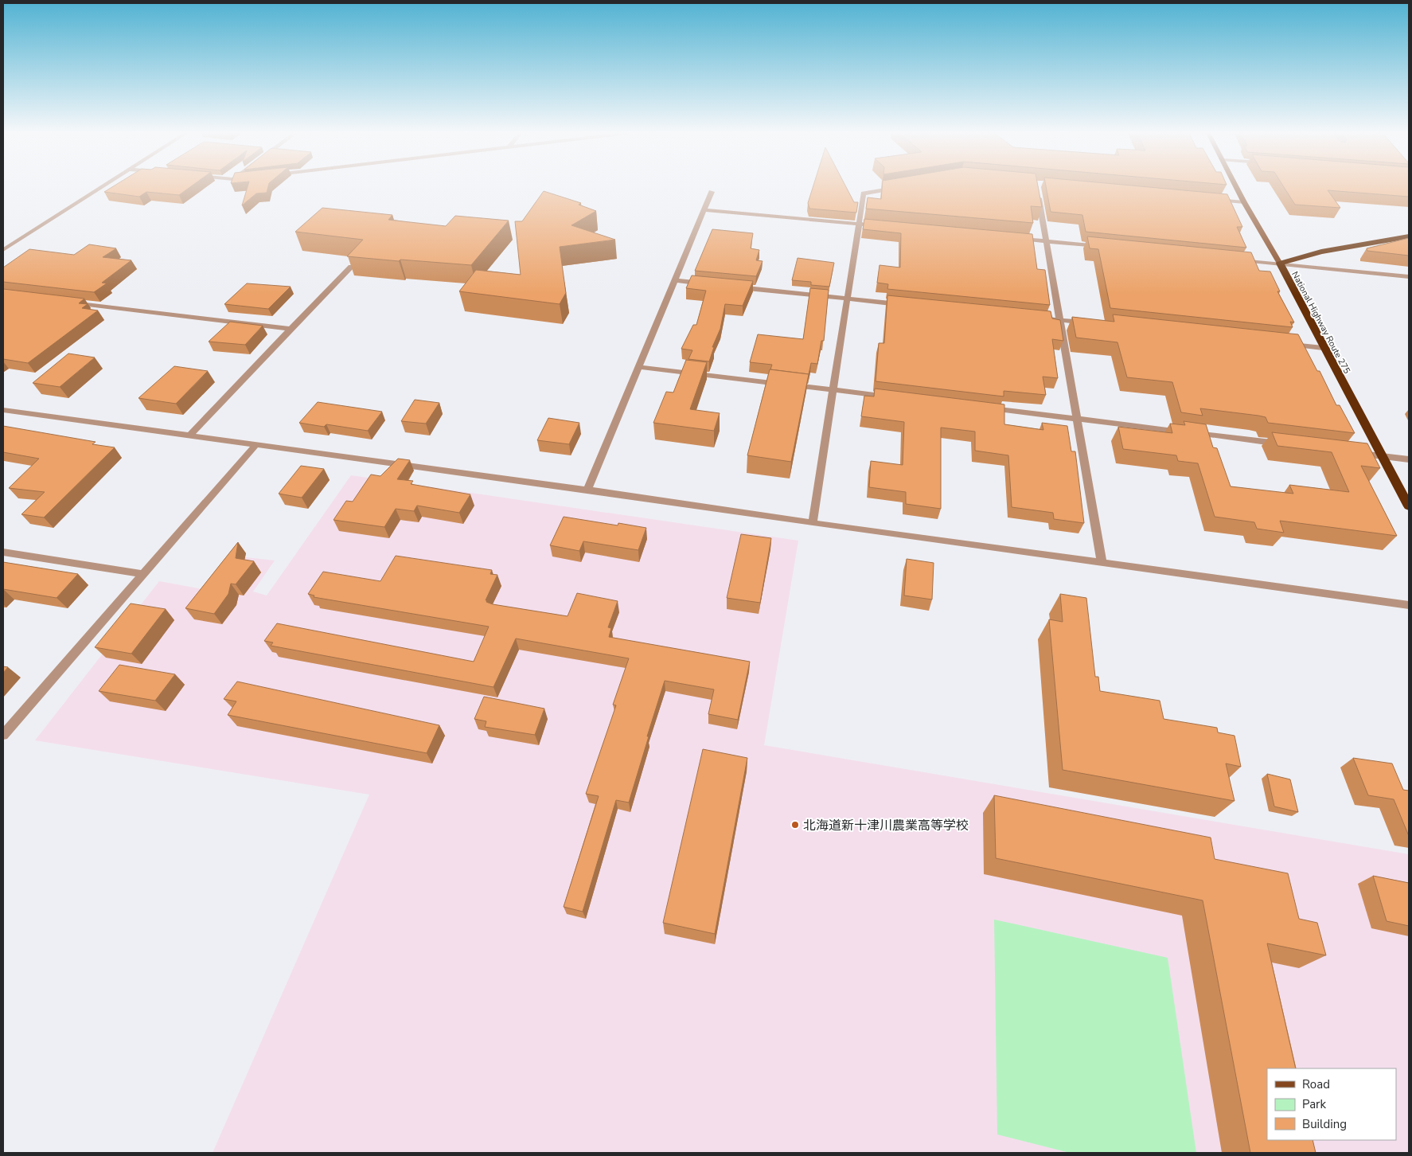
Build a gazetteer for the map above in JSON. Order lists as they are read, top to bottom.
{
  "streets": {
    "highway": ["National Highway Route 275"]
  },
  "places": ["北海道新十津川農業高等学校"],
  "legend": ["Road", "Park", "Building"]
}
